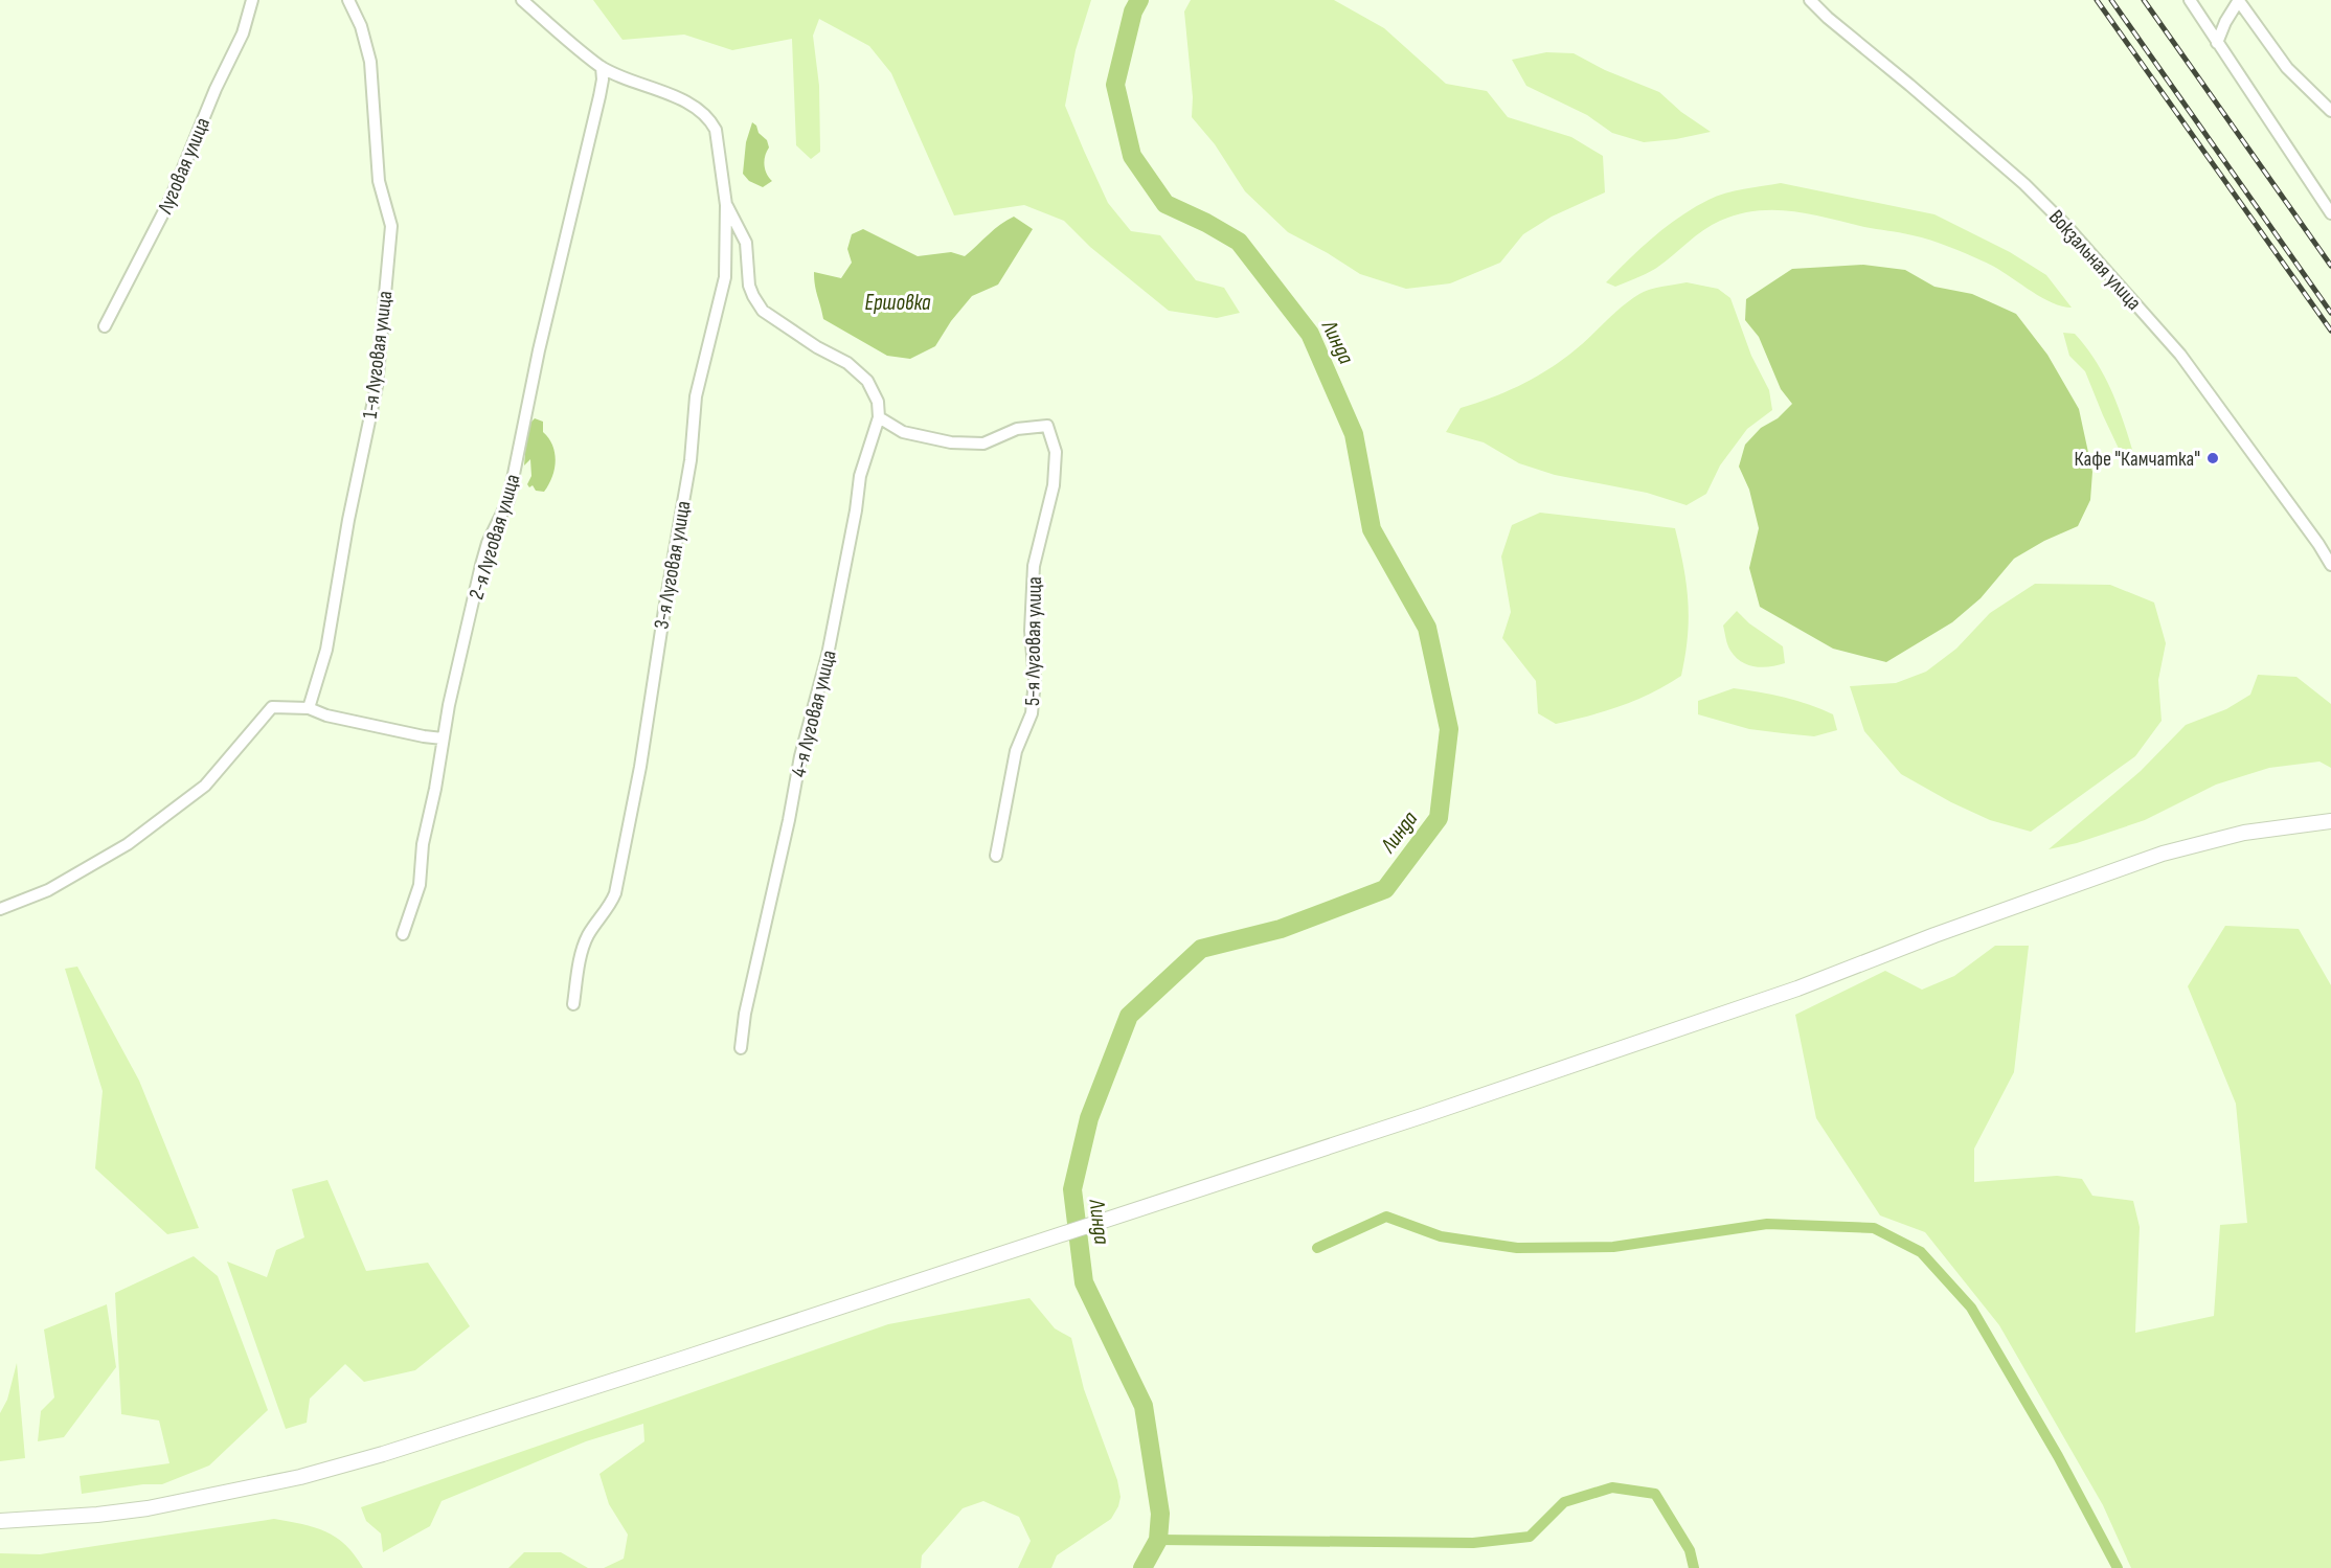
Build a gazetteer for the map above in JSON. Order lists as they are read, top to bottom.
{
  "streets": {
    "street": [
      "Луговая улица",
      "Вокзальная улица",
      "1-я Луговая улица",
      "2-я Луговая улица",
      "3-я Луговая улица",
      "5-я Луговая улица",
      "4-я Луговая улица"
    ]
  },
  "crossings": [
    ["2-я Луговая улица", "3-я Луговая улица"],
    ["5-я Луговая улица", "4-я Луговая улица"]
  ],
  "water": ["Ершовка", "Линда"],
  "places": ["Кафе \"Камчатка\""]
}
